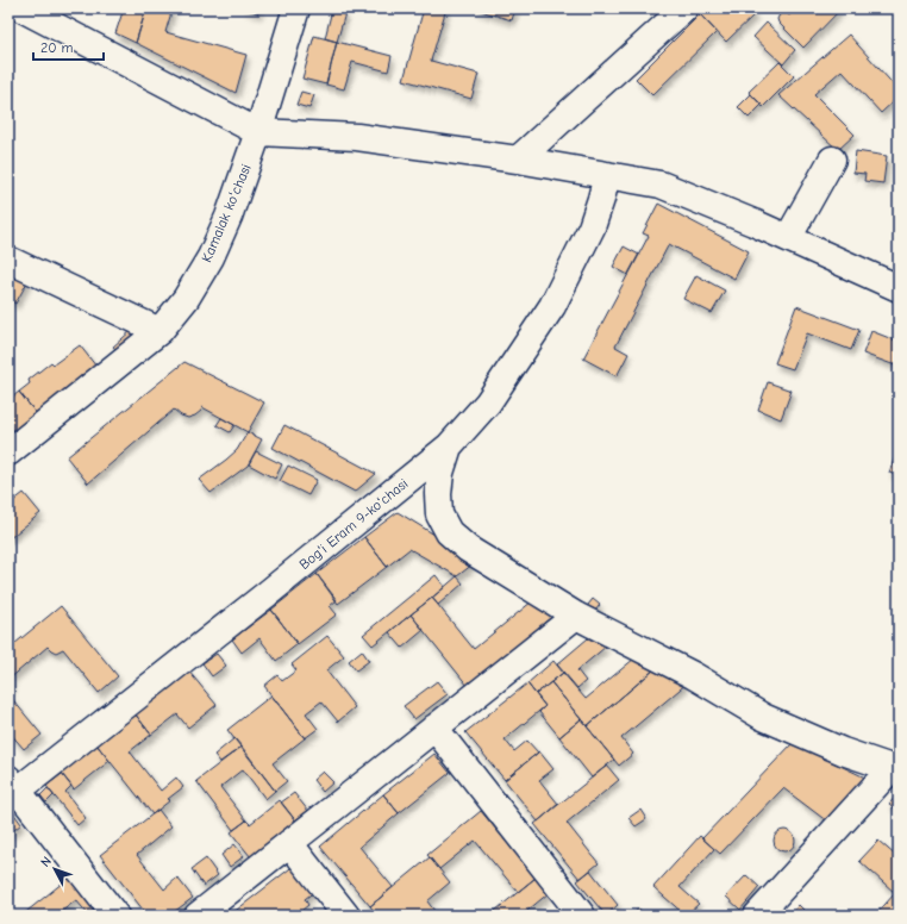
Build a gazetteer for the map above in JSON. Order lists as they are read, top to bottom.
{
  "streets": {
    "street": ["Kamalak koʻchasi", "Bogʻi Eram 9-koʻchasi"]
  },
  "scale_bar": "20 m",
  "north": "top left"
}
